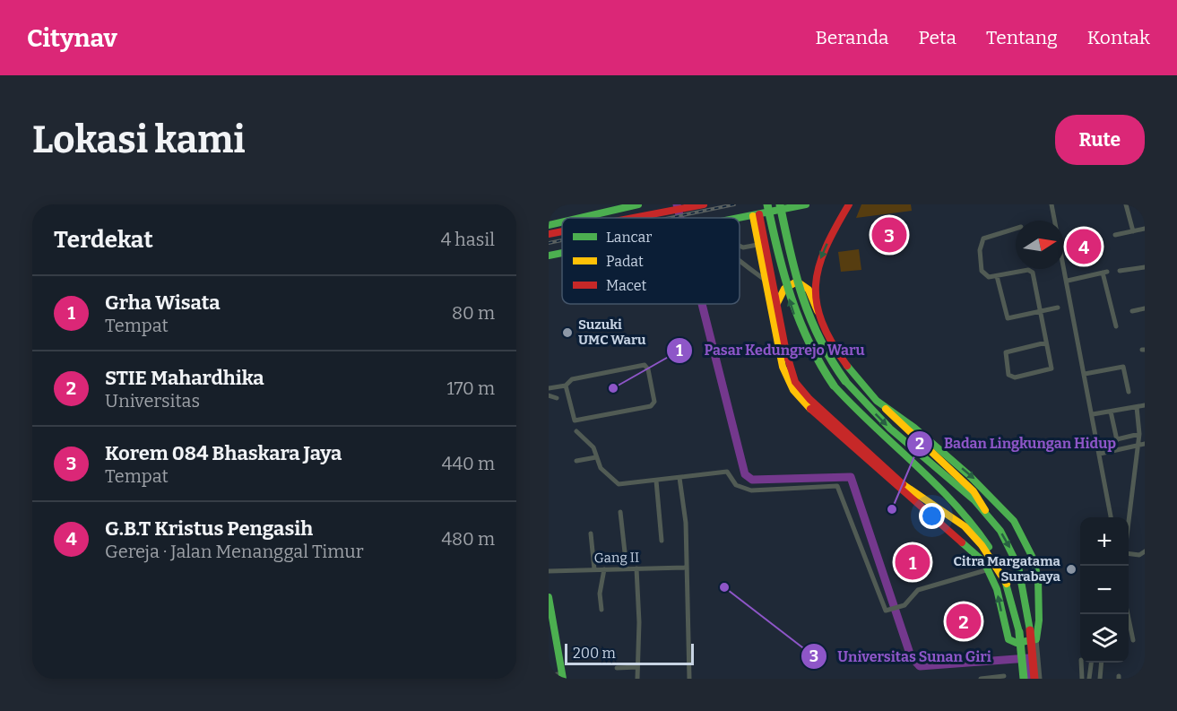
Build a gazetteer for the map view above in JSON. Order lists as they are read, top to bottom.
{
  "streets": {
    "street": ["Gang II"]
  },
  "places": [
    "Suzuki UMC Waru",
    "Pasar Kedungrejo Waru",
    "Badan Lingkungan Hidup",
    "Citra Margatama Surabaya",
    "Universitas Sunan Giri"
  ],
  "legend": ["Lancar", "Padat", "Macet"],
  "scale_bar": "200 m",
  "north": "right",
  "page": {
    "header": "Citynav",
    "nav": [
      "Beranda",
      "Peta",
      "Tentang",
      "Kontak"
    ],
    "buttons": "Rute",
    "title": "Lokasi kami",
    "heading": ["Terdekat", "4 hasil"],
    "pins": [
      "3",
      "4",
      "1",
      "2"
    ],
    "list": [
      {
        "mark": "1",
        "name": "Grha Wisata",
        "note": "Tempat",
        "value": "80 m"
      },
      {
        "mark": "2",
        "name": "STIE Mahardhika",
        "note": "Universitas",
        "value": "170 m"
      },
      {
        "mark": "3",
        "name": "Korem 084 Bhaskara Jaya",
        "note": "Tempat",
        "value": "440 m"
      },
      {
        "mark": "4",
        "name": "G.B.T Kristus Pengasih",
        "note": "Gereja · Jalan Menanggal Timur",
        "value": "480 m"
      }
    ],
    "map_buttons": ["+", "−"],
    "scale": "200 m"
  }
}
